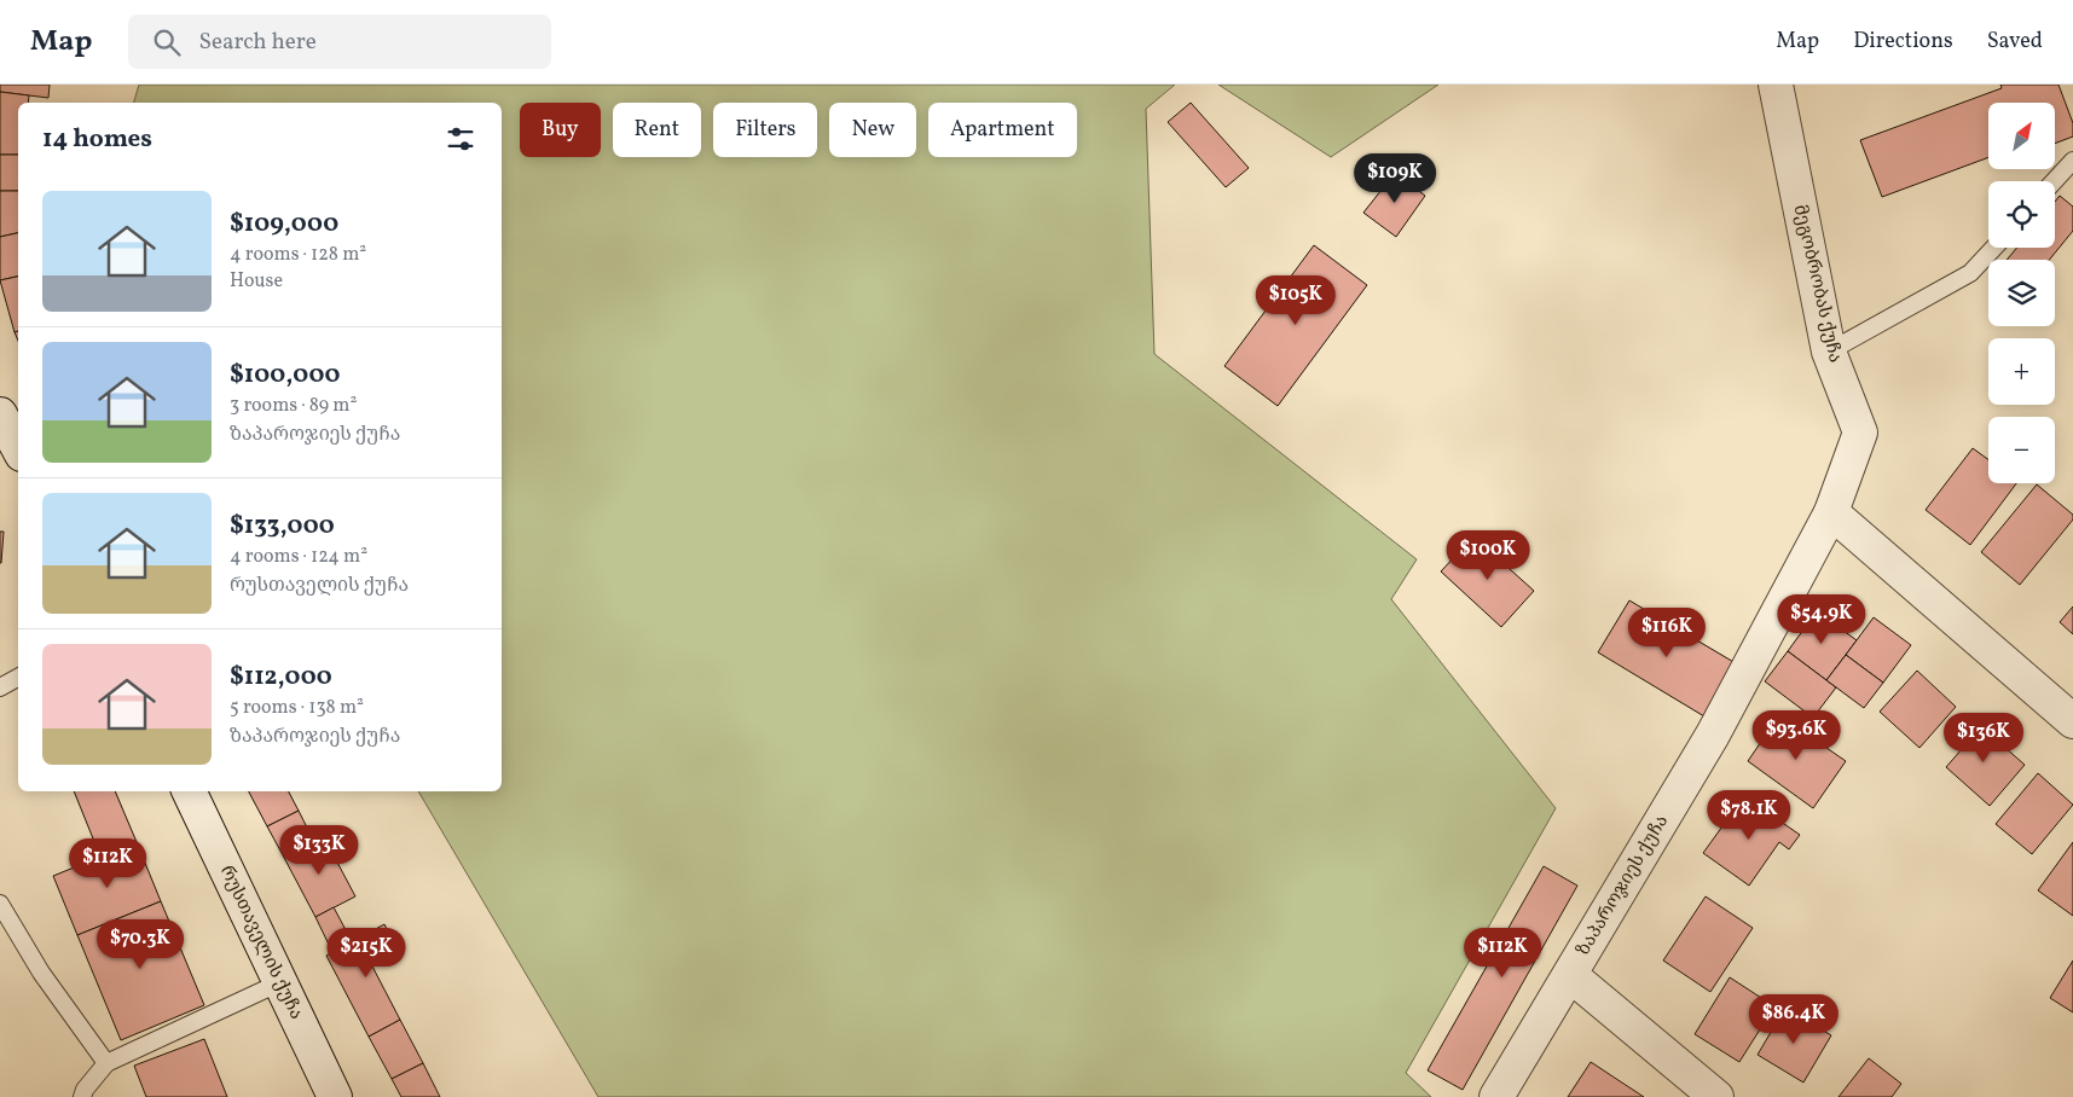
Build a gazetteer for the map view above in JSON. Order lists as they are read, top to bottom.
{
  "streets": {
    "street": ["მეგობრობას ქუჩა", "ზაპაროჯიეს ქუჩა", "რუსთაველის ქუჩა"]
  },
  "crossings": [
    ["მეგობრობას ქუჩა", "ზაპაროჯიეს ქუჩა"]
  ],
  "north": "top right",
  "page": {
    "header": "Map",
    "search": "Search here",
    "nav": ["Map", "Directions", "Saved"],
    "map_buttons": ["+", "−"],
    "chip": [
      "Buy",
      "Rent",
      "Filters",
      "New",
      "Apartment"
    ],
    "heading": "14 homes",
    "price": [
      "$109K",
      "$105K",
      "$100K",
      "$54.9K",
      "$116K",
      "$93.6K",
      "$136K",
      "$78.1K",
      "$133K",
      "$112K",
      "$70.3K",
      "$215K",
      "$112K",
      "$86.4K"
    ],
    "list": [
      {
        "name": "$109,000",
        "note": "4 rooms · 128 m² · House"
      },
      {
        "name": "$100,000",
        "note": "3 rooms · 89 m² · ზაპაროჯიეს ქუჩა"
      },
      {
        "name": "$133,000",
        "note": "4 rooms · 124 m² · რუსთაველის ქუჩა"
      },
      {
        "name": "$112,000",
        "note": "5 rooms · 138 m² · ზაპაროჯიეს ქუჩა"
      }
    ]
  }
}
